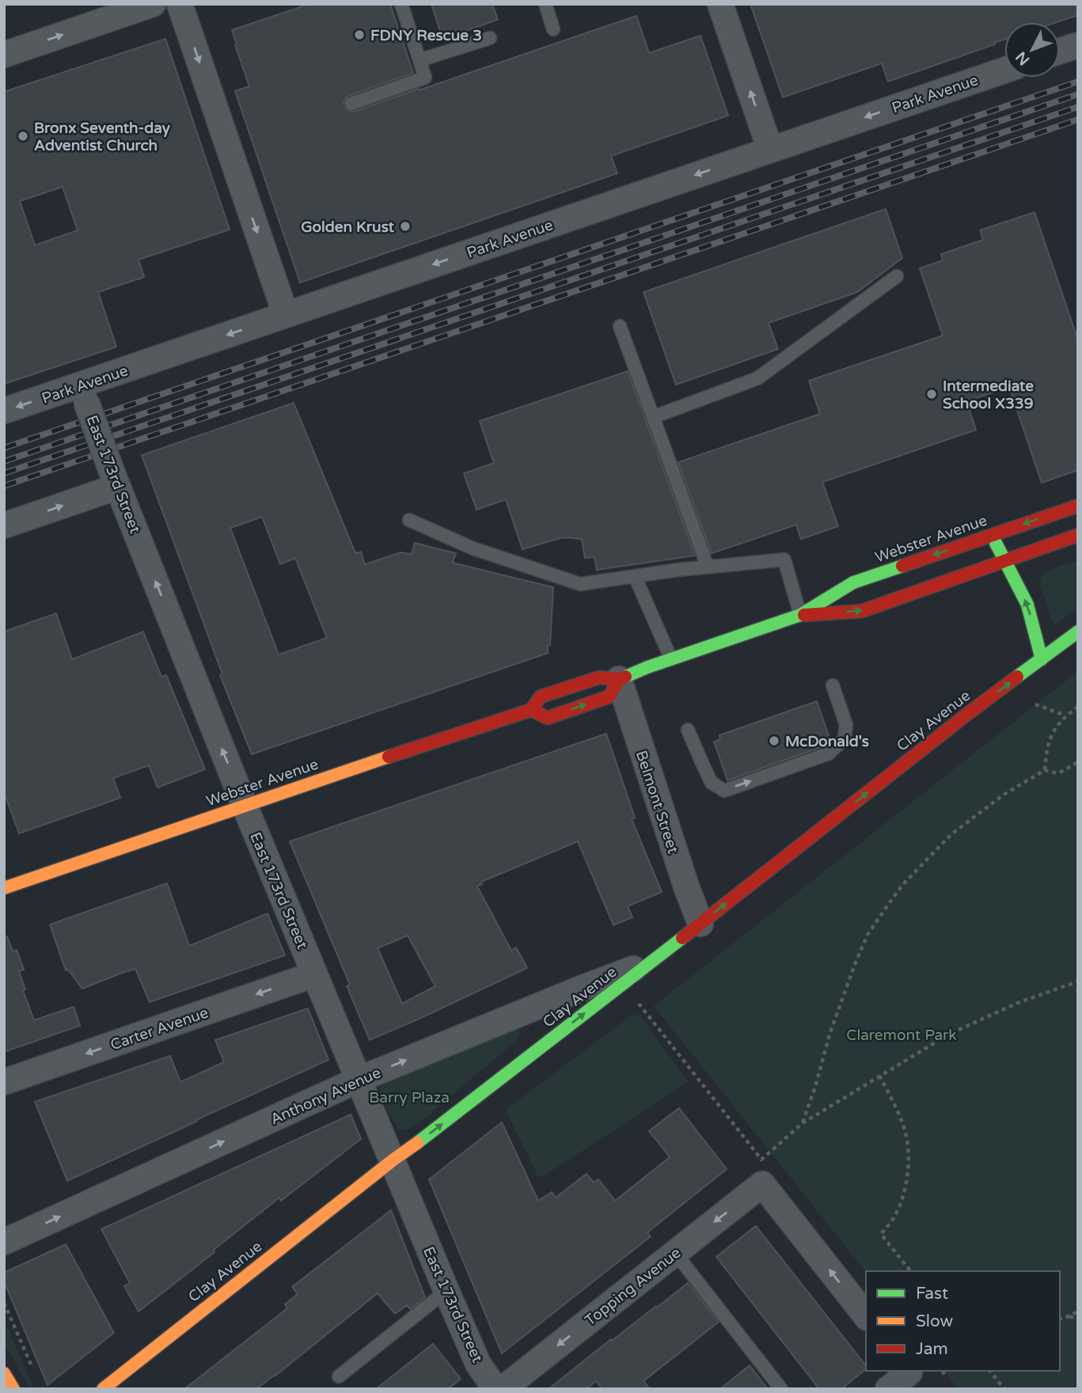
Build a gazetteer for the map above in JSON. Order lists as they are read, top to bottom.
{
  "streets": {
    "main road": ["Webster Avenue", "Clay Avenue"],
    "street": [
      "Park Avenue",
      "East 173rd Street",
      "Belmont Street",
      "Carter Avenue",
      "Anthony Avenue",
      "Topping Avenue"
    ]
  },
  "crossings": [
    ["Park Avenue", "East 173rd Street"],
    ["East 173rd Street", "Webster Avenue"],
    ["East 173rd Street", "Clay Avenue"],
    ["East 173rd Street", "Carter Avenue"],
    ["East 173rd Street", "Anthony Avenue"],
    ["Webster Avenue", "Belmont Street"],
    ["Clay Avenue", "Belmont Street"],
    ["Clay Avenue", "Anthony Avenue"]
  ],
  "one_way": [
    "Park Avenue",
    "Clay Avenue",
    "Carter Avenue",
    "Anthony Avenue"
  ],
  "parks": ["Claremont Park", "Barry Plaza"],
  "places": [
    "FDNY Rescue 3",
    "Bronx Seventh-day Adventist Church",
    "Golden Krust",
    "Intermediate School X339",
    "McDonald's"
  ],
  "legend": ["Fast", "Slow", "Jam"],
  "north": "bottom left"
}
